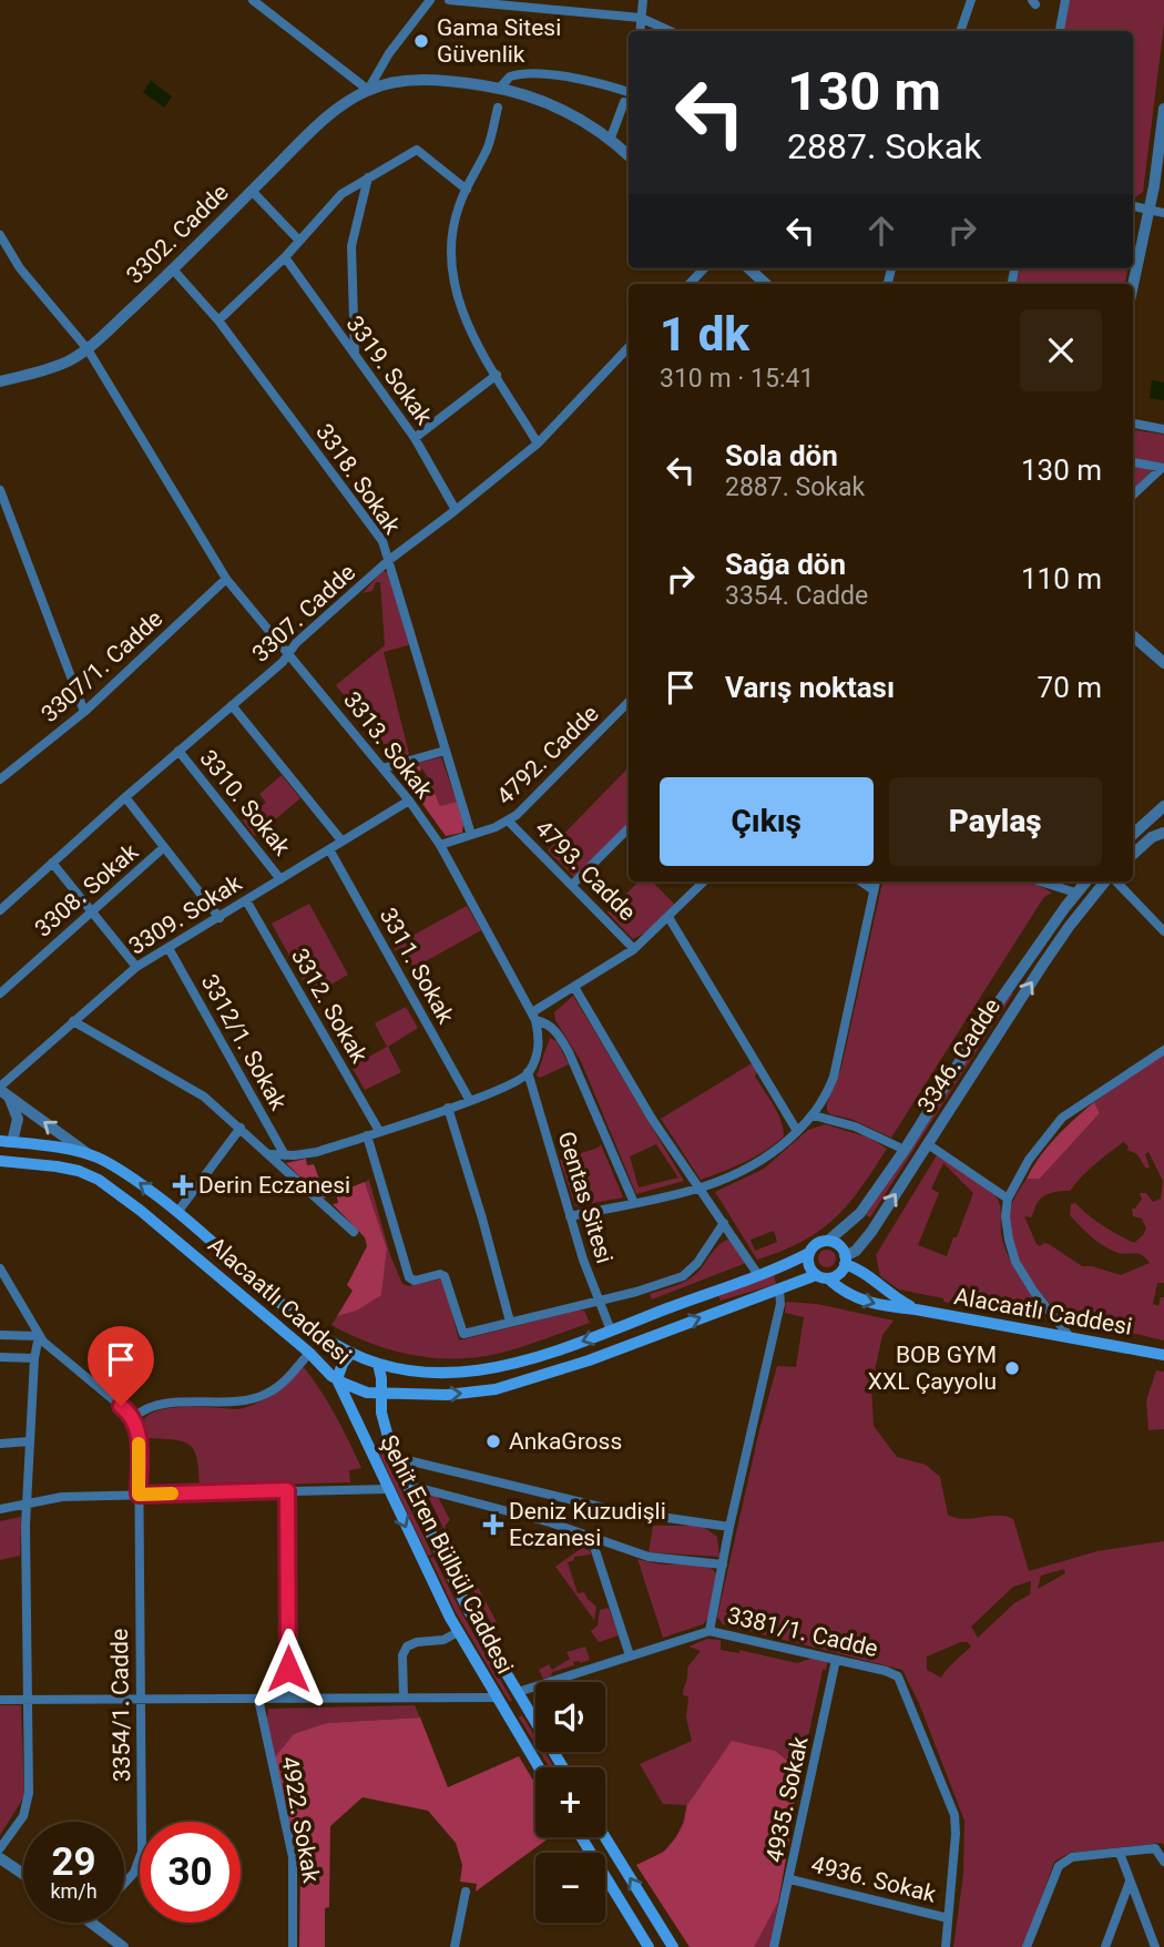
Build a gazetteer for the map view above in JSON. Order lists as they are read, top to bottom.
{
  "streets": {
    "main road": ["Alacaatlı Caddesi", "Şehit Eren Bülbül Caddesi"],
    "street": [
      "3302. Cadde",
      "3319. Sokak",
      "3318. Sokak",
      "3307. Cadde",
      "3307/1. Cadde",
      "3313. Sokak",
      "4792. Cadde",
      "3310. Sokak",
      "4793. Cadde",
      "3308. Sokak",
      "3309. Sokak",
      "3311. Sokak",
      "3312. Sokak",
      "3312/1. Sokak",
      "3346. Cadde",
      "Gentas Sitesi",
      "3381/1. Cadde",
      "3354/1. Cadde",
      "4935. Sokak",
      "4922. Sokak",
      "4936. Sokak"
    ]
  },
  "crossings": [
    ["3302. Cadde", "3318. Sokak"],
    ["3302. Cadde", "3313. Sokak"],
    ["3319. Sokak", "3307. Cadde"],
    ["3318. Sokak", "3307. Cadde"],
    ["3318. Sokak", "4792. Cadde"],
    ["3307. Cadde", "3313. Sokak"],
    ["3307. Cadde", "3310. Sokak"],
    ["3307/1. Cadde", "3313. Sokak"],
    ["3313. Sokak", "4792. Cadde"],
    ["3313. Sokak", "3309. Sokak"],
    ["3313. Sokak", "Gentas Sitesi"],
    ["4792. Cadde", "4793. Cadde"],
    ["3310. Sokak", "3309. Sokak"],
    ["3309. Sokak", "3311. Sokak"],
    ["3309. Sokak", "3312. Sokak"],
    ["3309. Sokak", "3312/1. Sokak"],
    ["3346. Cadde", "Alacaatlı Caddesi"],
    ["Gentas Sitesi", "Alacaatlı Caddesi"],
    ["Alacaatlı Caddesi", "Şehit Eren Bülbül Caddesi"],
    ["Şehit Eren Bülbül Caddesi", "3381/1. Cadde"],
    ["3381/1. Cadde", "4935. Sokak"],
    ["3381/1. Cadde", "4936. Sokak"],
    ["4935. Sokak", "4936. Sokak"]
  ],
  "places": {
    "other": ["Gama Sitesi Güvenlik", "BOB GYM XXL Çayyolu", "AnkaGross"],
    "health": ["Derin Eczanesi", "Deniz Kuzudişli Eczanesi"]
  },
  "page": {
    "turn": ["130 m", "2887. Sokak"],
    "heading": ["1 dk", "310 m · 15:41"],
    "list": [
      {
        "name": "Sola dön",
        "note": "2887. Sokak",
        "value": "130 m"
      },
      {
        "name": "Sağa dön",
        "note": "3354. Cadde",
        "value": "110 m"
      },
      {
        "name": "Varış noktası",
        "value": "70 m"
      }
    ],
    "buttons": ["Çıkış", "Paylaş"],
    "map_buttons": ["+", "−"],
    "speed": "29 km/h",
    "limit": "30"
  }
}
